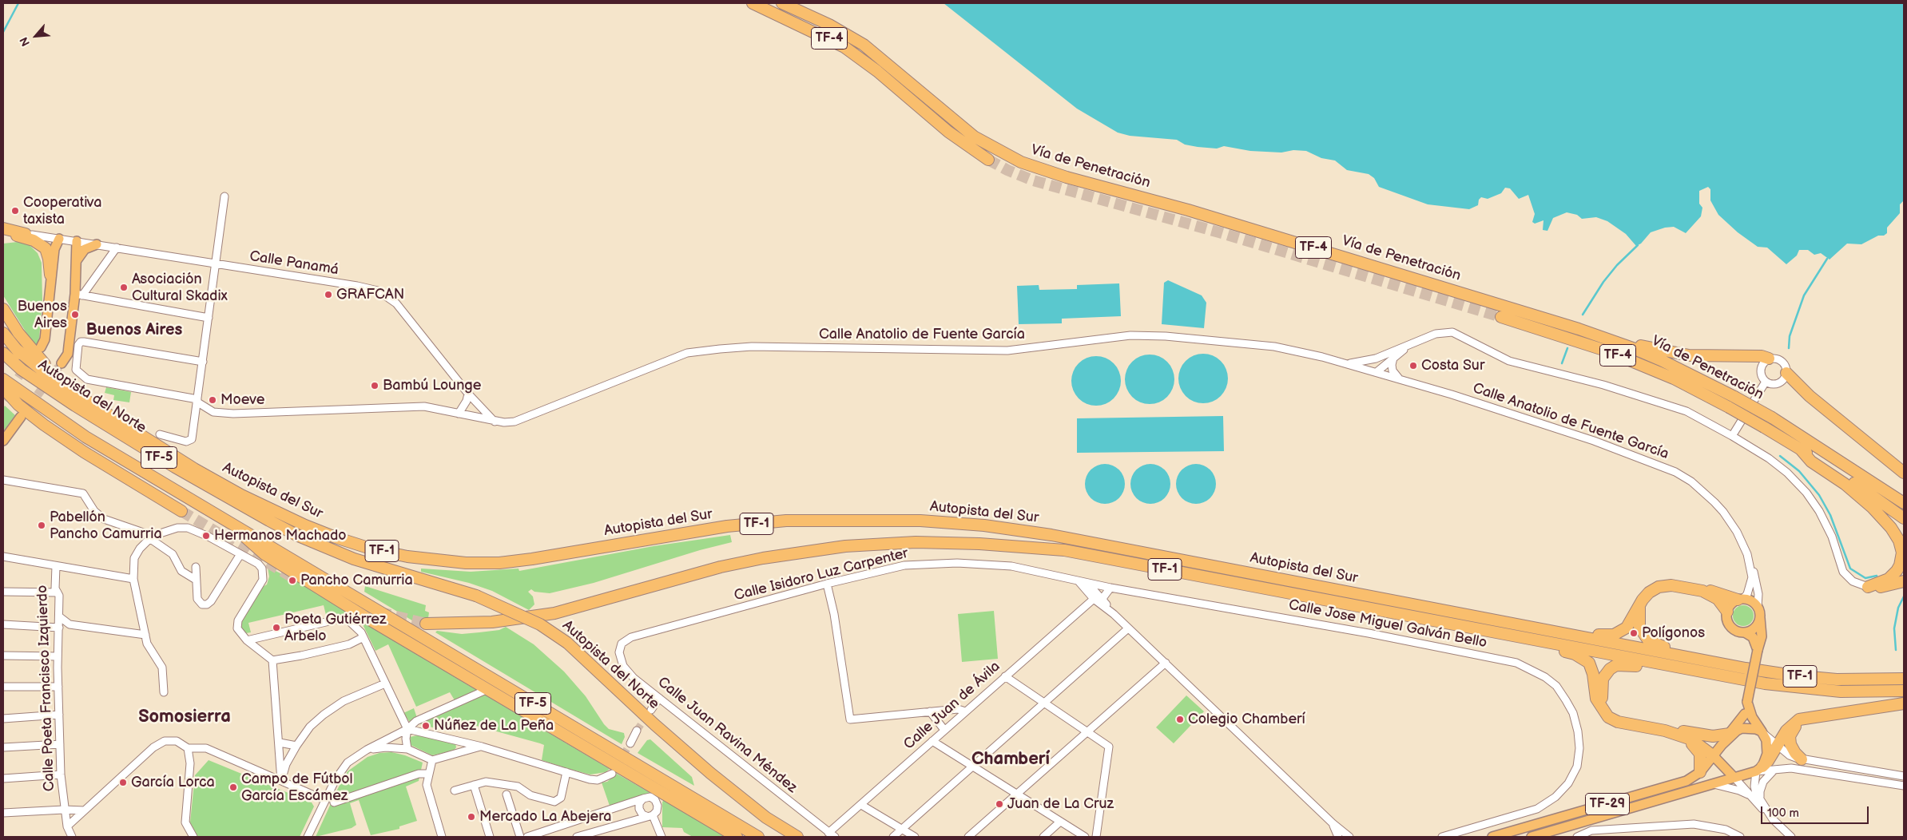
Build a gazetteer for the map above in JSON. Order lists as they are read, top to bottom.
{
  "streets": {
    "highway": [
      "TF-4",
      "Vía de Penetración",
      "Autopista del Norte",
      "TF-5",
      "Autopista del Sur",
      "TF-1"
    ],
    "main road": ["TF-29"],
    "street": [
      "Calle Panamá",
      "Calle Anatolio de Fuente García",
      "Calle Isidoro Luz Carpenter",
      "Calle Jose Miguel Galván Bello",
      "Calle Poeta Francisco Izquierdo",
      "Calle Juan de Ávila",
      "Calle Juan Ravina Méndez"
    ]
  },
  "crossings": [
    ["Calle Panamá", "Calle Anatolio de Fuente García"],
    ["Calle Isidoro Luz Carpenter", "Calle Jose Miguel Galván Bello"],
    ["Calle Isidoro Luz Carpenter", "Calle Juan Ravina Méndez"],
    ["Calle Juan de Ávila", "Calle Juan Ravina Méndez"]
  ],
  "districts": ["Buenos Aires", "Somosierra", "Chamberí"],
  "places": [
    "Cooperativa taxista",
    "Asociación Cultural Skadix",
    "GRAFCAN",
    "Buenos Aires",
    "Costa Sur",
    "Bambú Lounge",
    "Moeve",
    "Pabellón Pancho Camurria",
    "Hermanos Machado",
    "Pancho Camurria",
    "Poeta Gutiérrez Arbelo",
    "Polígonos",
    "Colegio Chamberí",
    "Núñez de La Peña",
    "García Lorca",
    "Campo de Fútbol García Escámez",
    "Juan de La Cruz",
    "Mercado La Abejera"
  ],
  "scale_bar": "100 m",
  "north": "bottom left"
}
